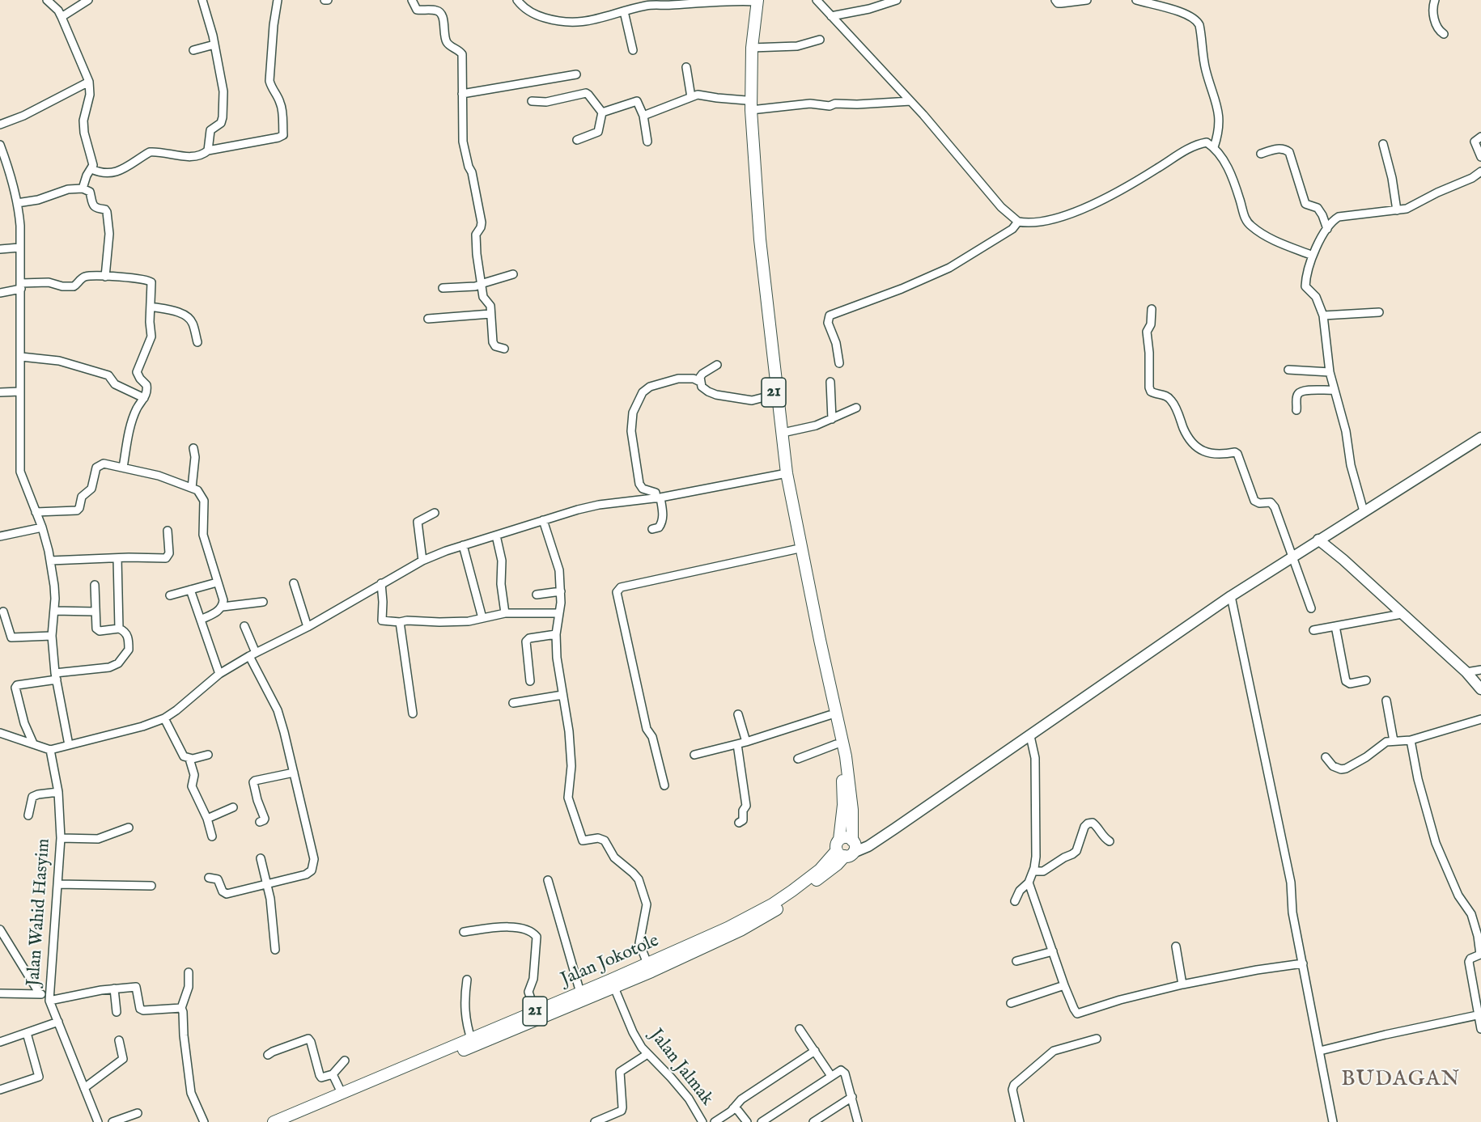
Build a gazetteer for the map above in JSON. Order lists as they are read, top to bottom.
{
  "streets": {
    "highway": ["21", "Jalan Jokotole"],
    "street": ["Jalan Wahid Hasyim", "Jalan Jalmak"]
  },
  "crossings": [
    ["21", "Jalan Jokotole"],
    ["Jalan Jokotole", "Jalan Jalmak"]
  ],
  "districts": ["BUDAGAN"]
}
